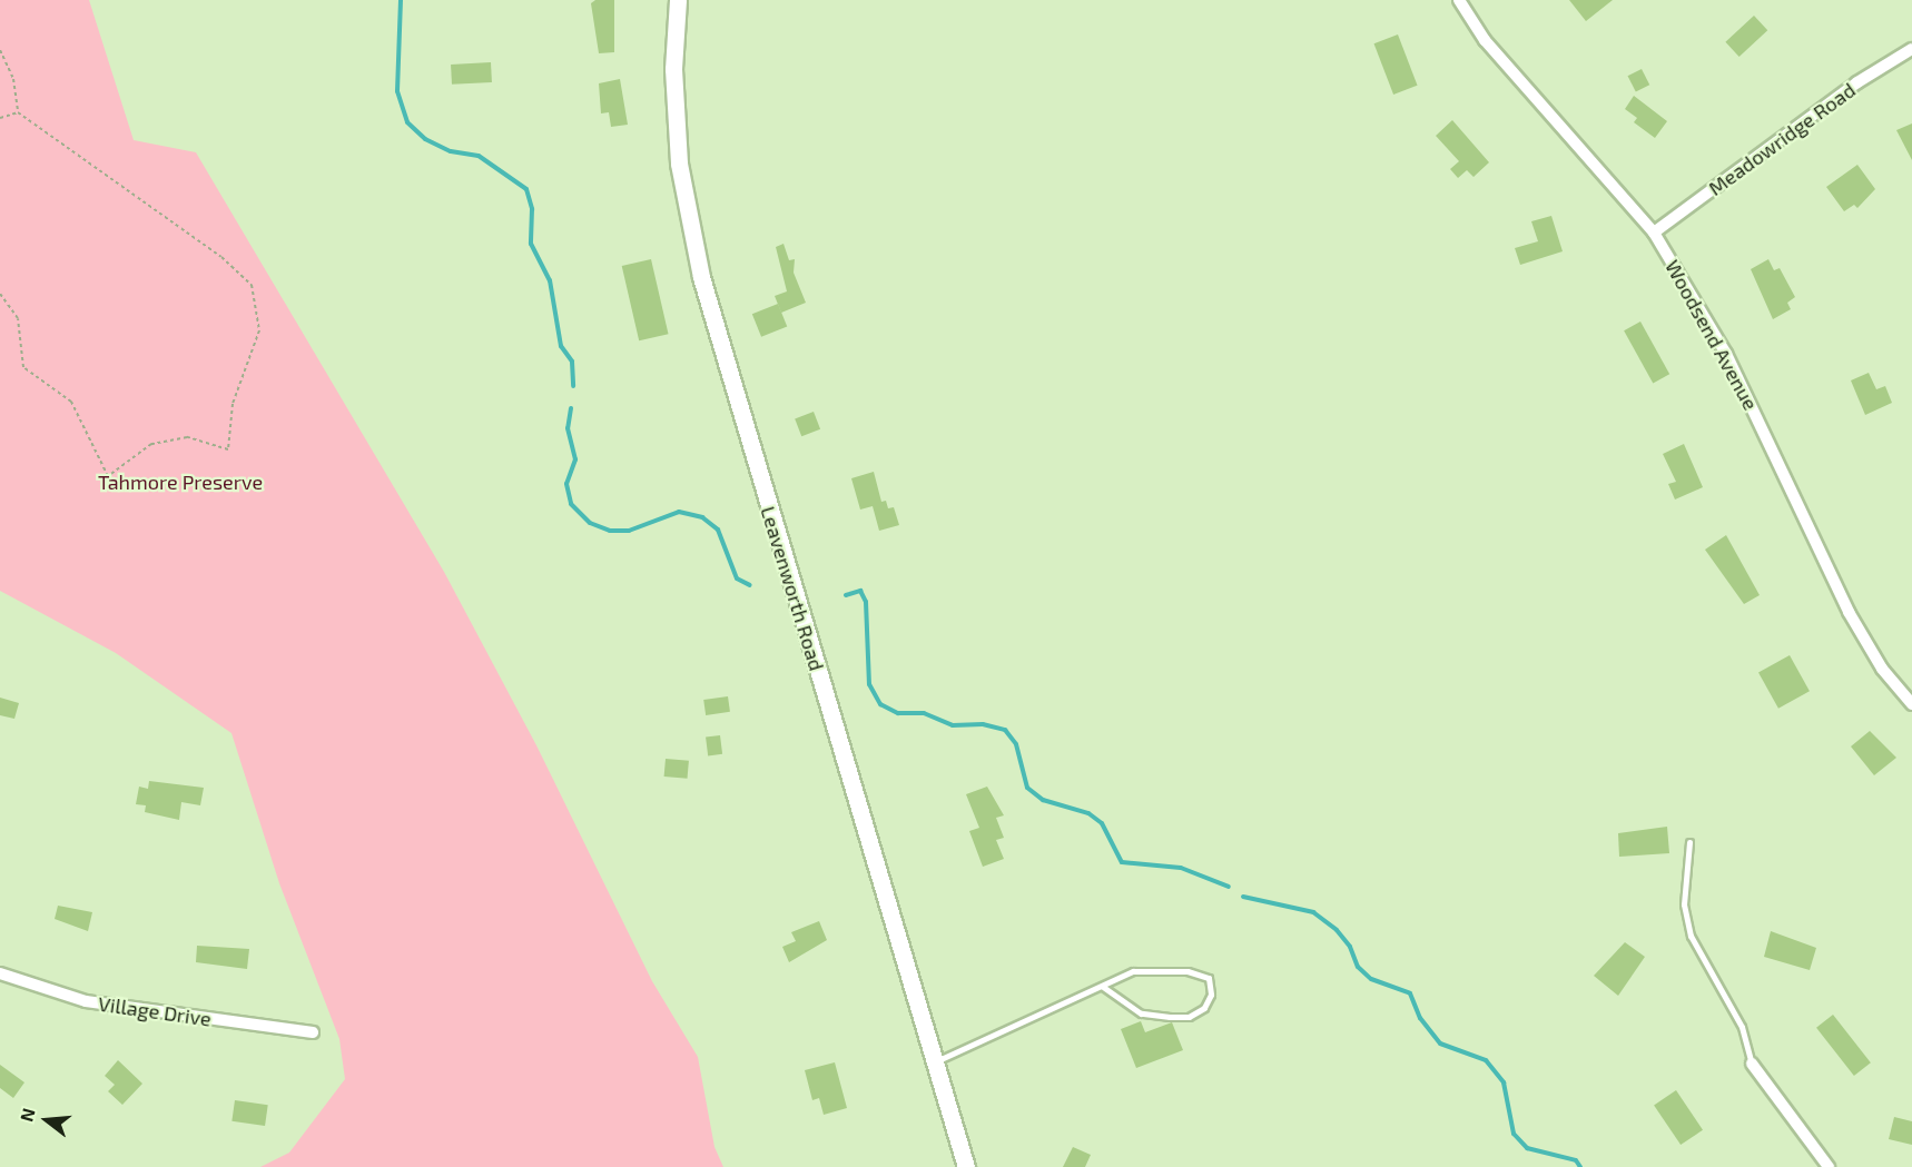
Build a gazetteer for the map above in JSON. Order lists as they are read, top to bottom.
{
  "streets": {
    "main road": ["Leavenworth Road"],
    "street": ["Meadowridge Road", "Woodsend Avenue", "Village Drive"]
  },
  "crossings": [
    ["Meadowridge Road", "Woodsend Avenue"]
  ],
  "parks": ["Tahmore Preserve"],
  "north": "left"
}
